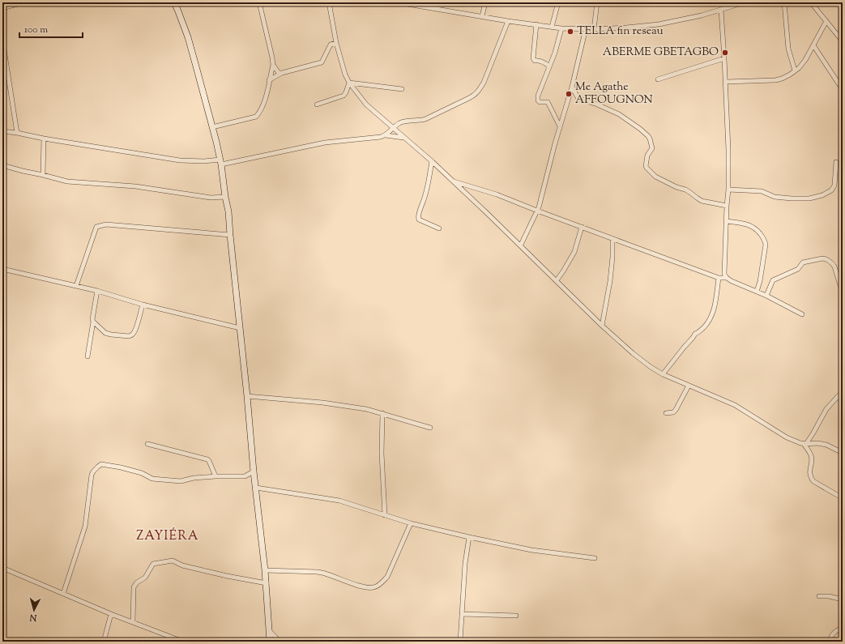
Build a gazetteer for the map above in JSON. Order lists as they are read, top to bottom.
{
  "districts": ["ZAYIÉRA"],
  "places": ["TELLA fin reseau", "ABERME GBETAGBO", "Me Agathe AFFOUGNON"],
  "scale_bar": "100 m",
  "north": "bottom"
}
